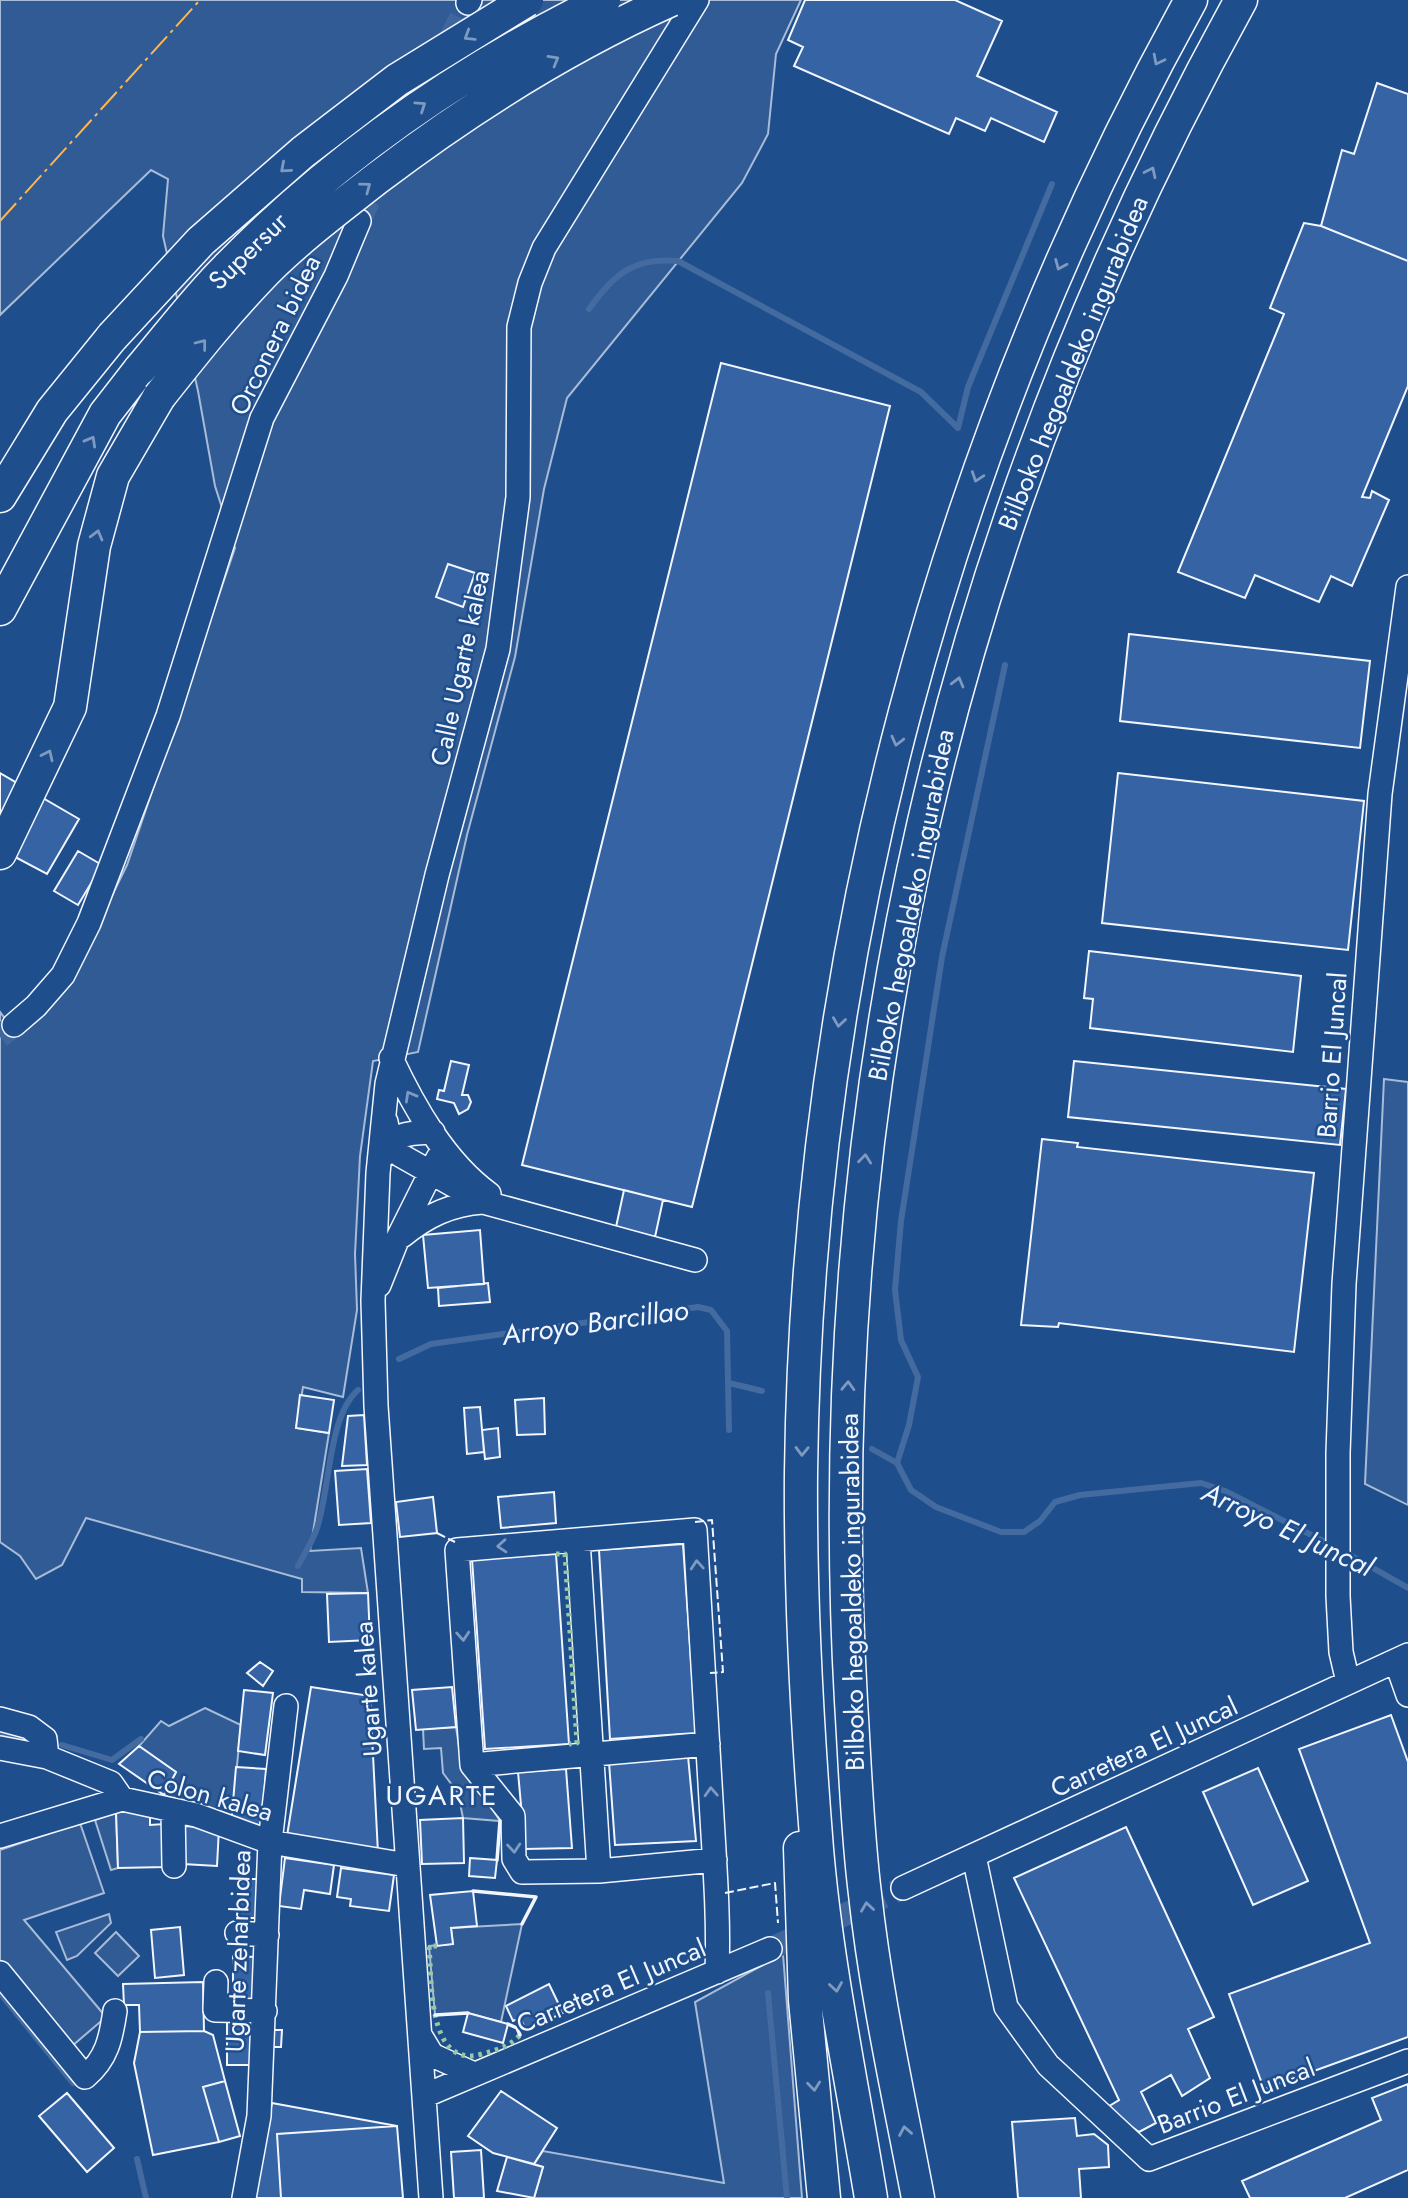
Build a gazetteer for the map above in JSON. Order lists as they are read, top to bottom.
{
  "streets": {
    "highway": ["Supersur", "Bilboko hegoaldeko ingurabidea"],
    "street": [
      "Orconera bidea",
      "Calle Ugarte kalea",
      "Barrio El Juncal",
      "Ugarte kalea",
      "Carretera El Juncal",
      "Colon kalea",
      "Ugarte zeharbidea"
    ]
  },
  "crossings": [
    ["Calle Ugarte kalea", "Ugarte kalea"],
    ["Barrio El Juncal", "Carretera El Juncal"],
    ["Ugarte kalea", "Carretera El Juncal"],
    ["Ugarte kalea", "Colon kalea"],
    ["Colon kalea", "Ugarte zeharbidea"]
  ],
  "districts": ["UGARTE"],
  "water": ["Arroyo Barcillao", "Arroyo El Juncal"]
}
